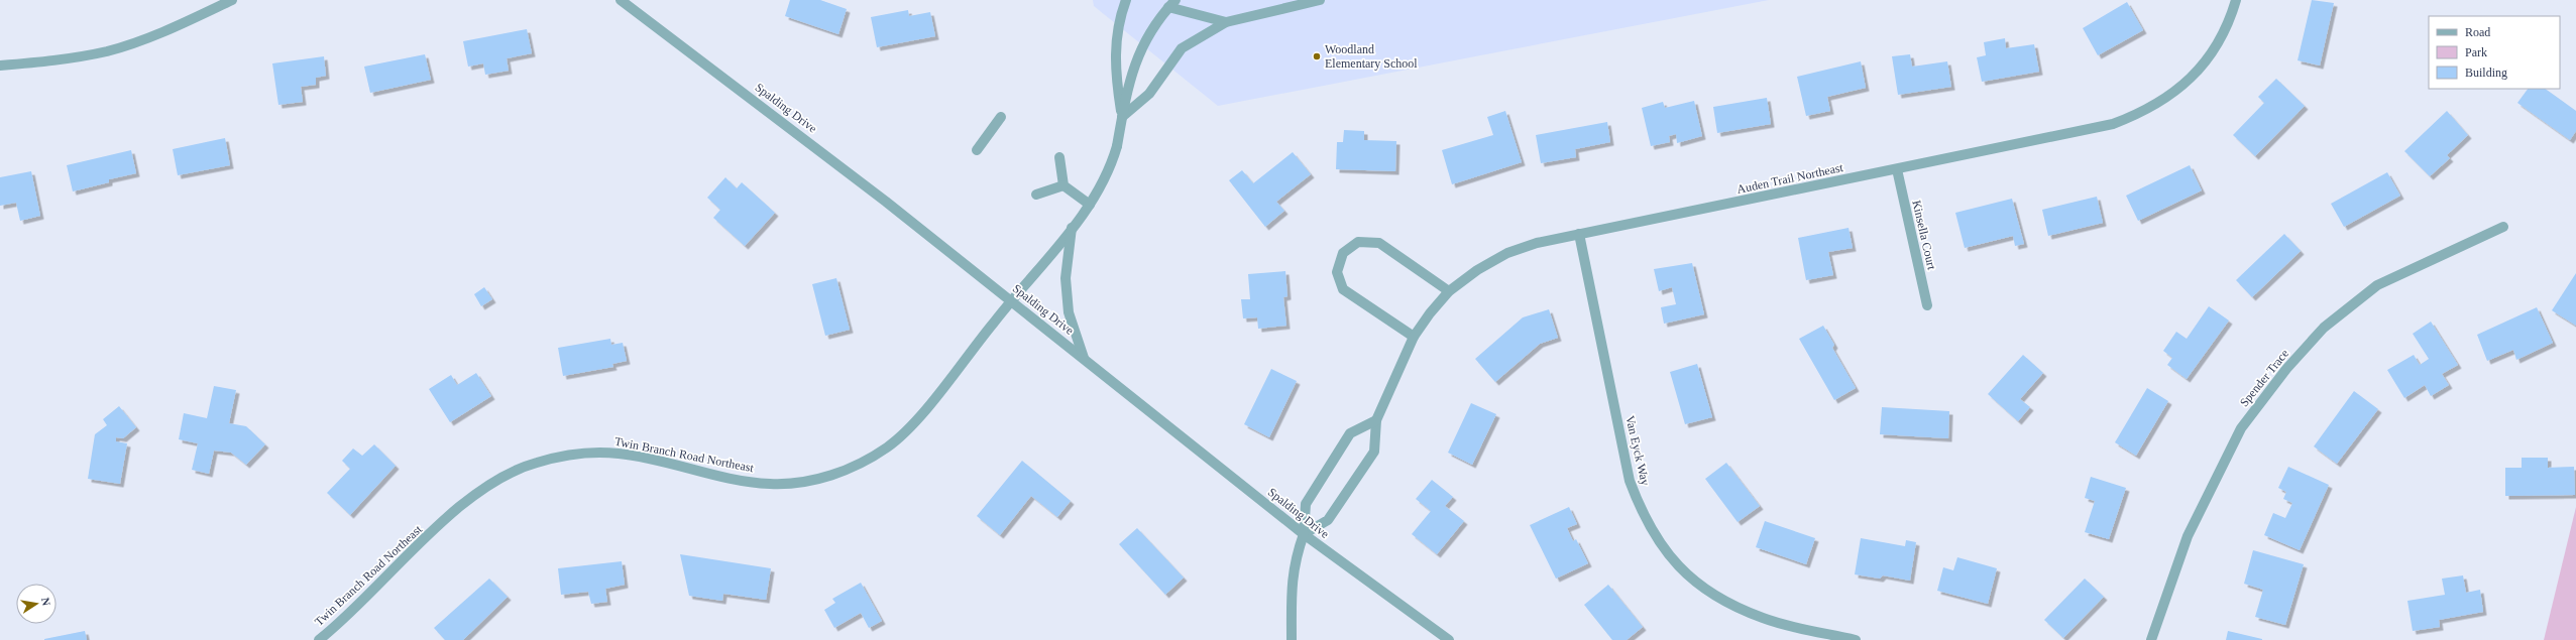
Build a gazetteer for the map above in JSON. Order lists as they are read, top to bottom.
{
  "streets": {
    "street": [
      "Spalding Drive",
      "Auden Trail Northeast",
      "Kinsella Court",
      "Spender Trace",
      "Van Eyck Way",
      "Twin Branch Road Northeast"
    ]
  },
  "crossings": [
    ["Spalding Drive", "Auden Trail Northeast"],
    ["Spalding Drive", "Twin Branch Road Northeast"],
    ["Auden Trail Northeast", "Kinsella Court"],
    ["Auden Trail Northeast", "Van Eyck Way"]
  ],
  "places": ["Woodland Elementary School"],
  "legend": ["Road", "Park", "Building"],
  "north": "right"
}
